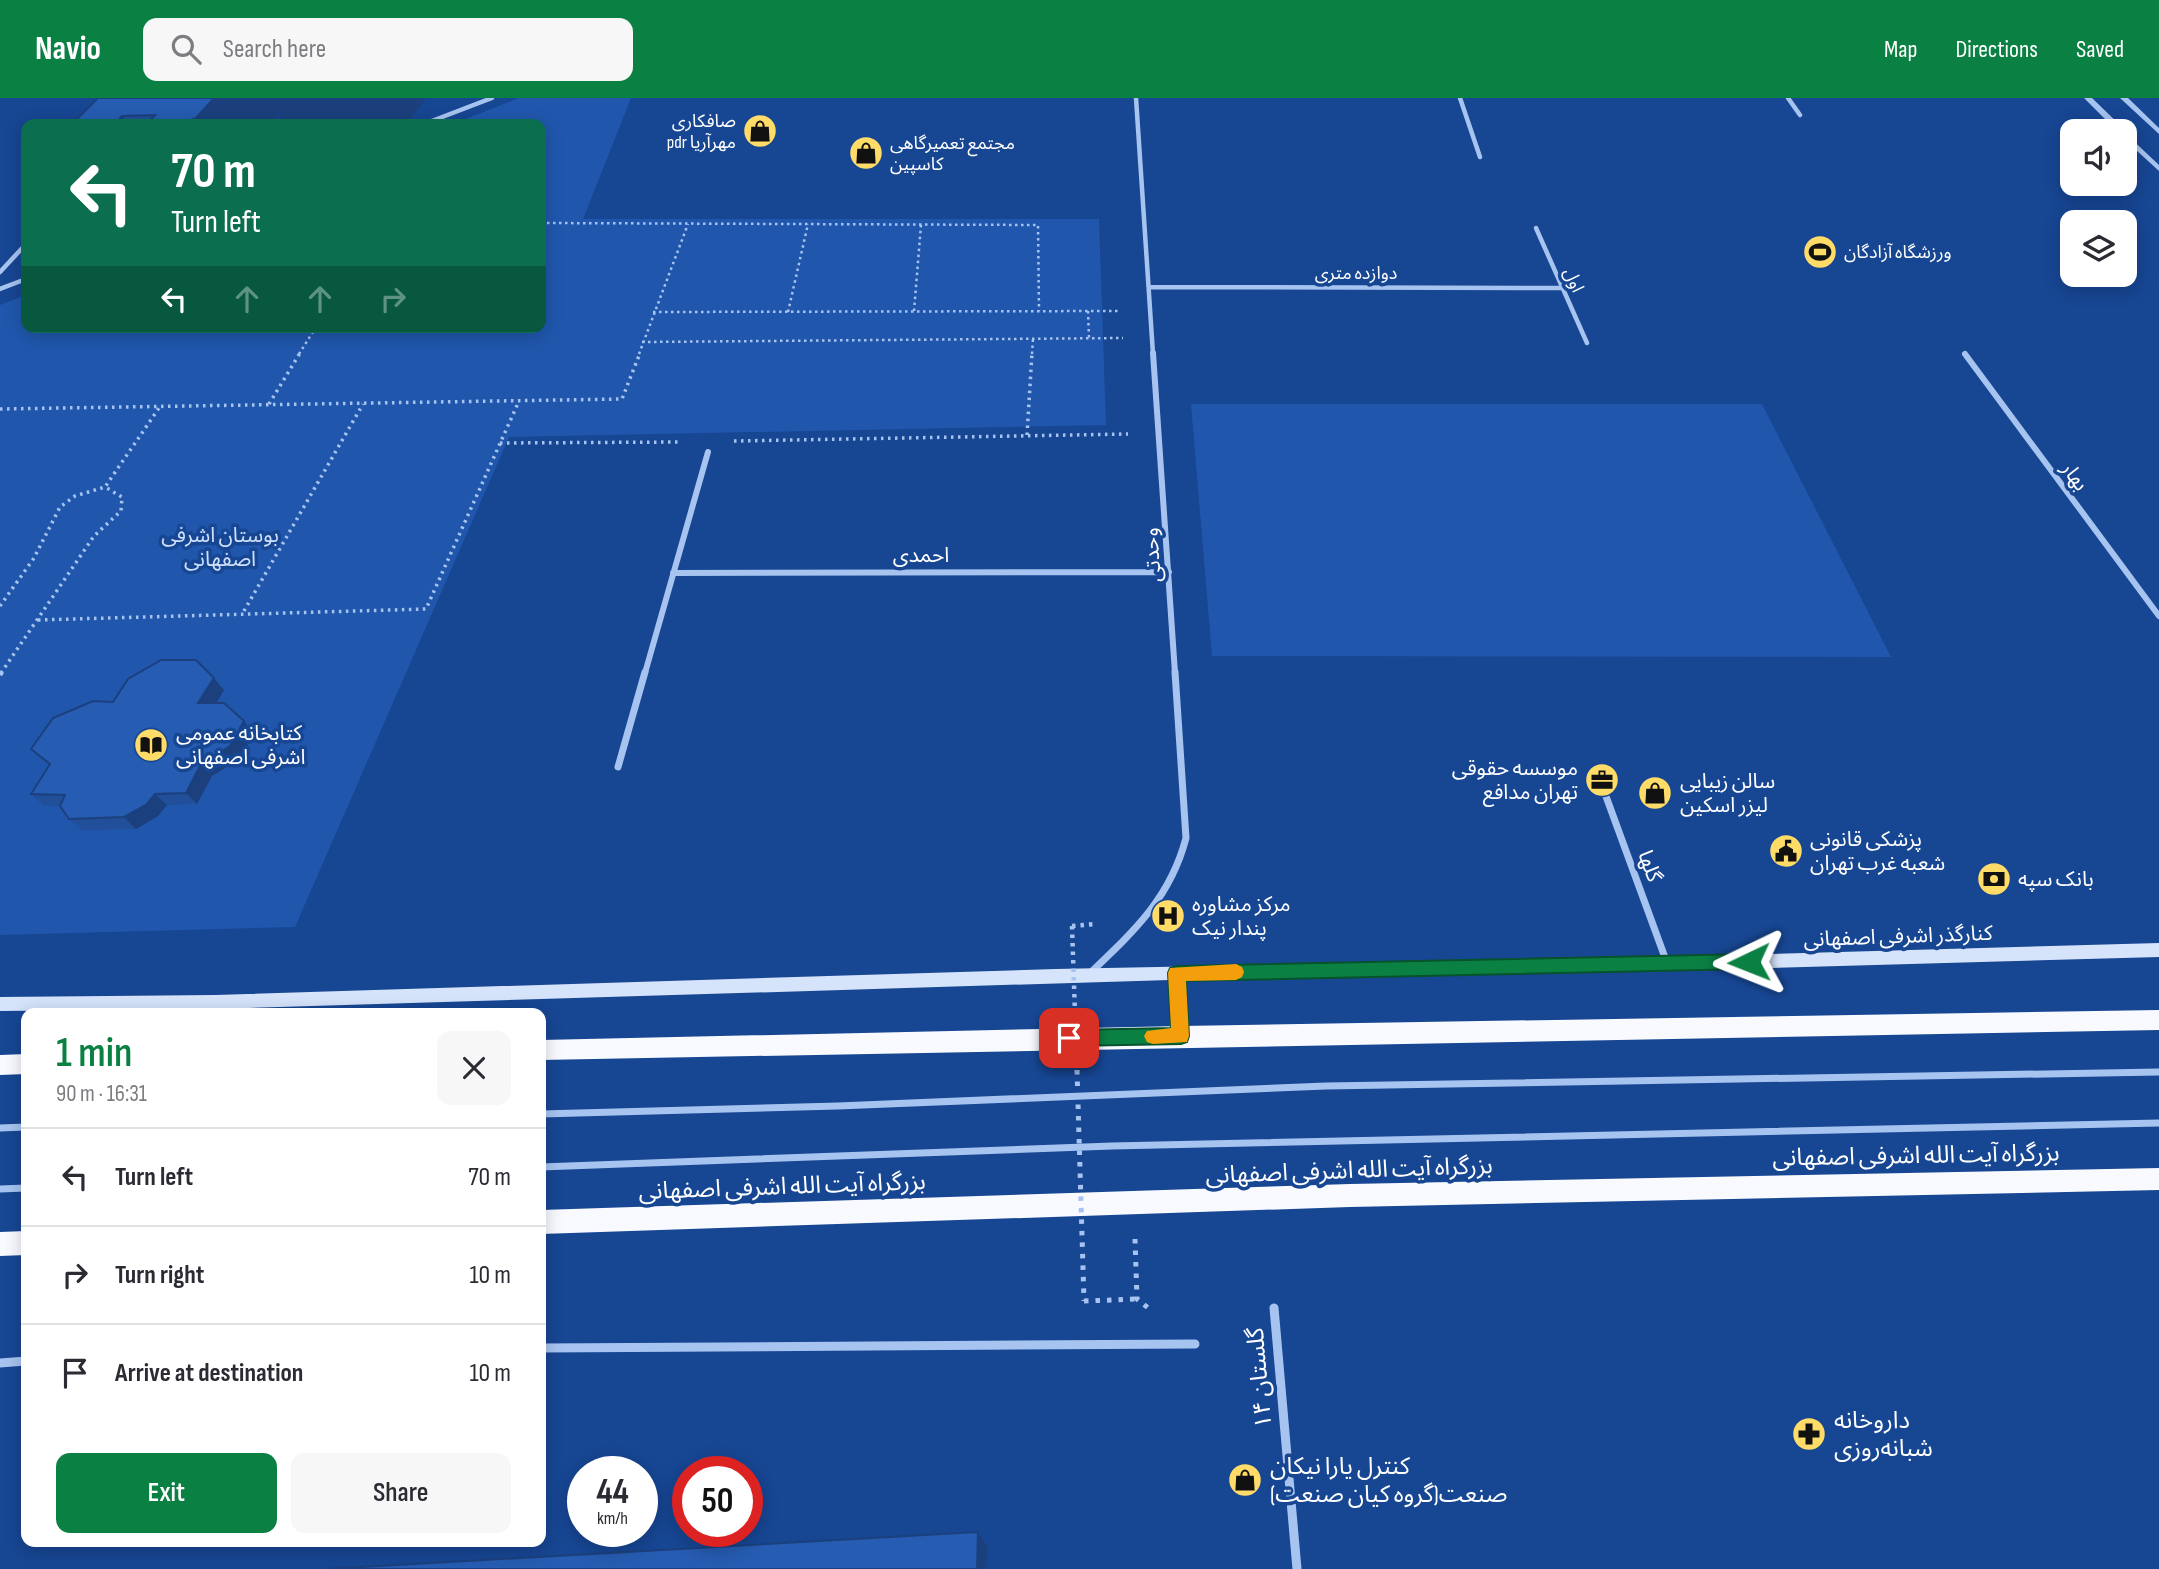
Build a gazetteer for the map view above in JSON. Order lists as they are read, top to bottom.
{
  "streets": {
    "highway": ["بزرگراه آیت الله اشرفی اصفهانی"],
    "main road": ["کنارگذر اشرفی اصفهانی"],
    "street": [
      "دوازده متری",
      "اول",
      "بهار",
      "احمدی",
      "وحدتی",
      "گلها",
      "گلستان ۱۴"
    ]
  },
  "crossings": [
    ["دوازده متری", "اول"],
    ["دوازده متری", "وحدتی"],
    ["احمدی", "وحدتی"],
    ["وحدتی", "کنارگذر اشرفی اصفهانی"],
    ["گلها", "کنارگذر اشرفی اصفهانی"]
  ],
  "parks": ["بوستان اشرفی اصفهانی"],
  "places": {
    "shop": [
      "صافکاری pdr مهرآریا",
      "مجتمع تعمیرگاهی کاسپین",
      "سالن زیبایی لیزر اسکین",
      "کنترل یارا نیکان صنعت(گروه کیان صنعت)"
    ],
    "sports": ["ورزشگاه آزادگان"],
    "library": ["کتابخانه عمومی اشرفی اصفهانی"],
    "office": ["موسسه حقوقی تهران مدافع"],
    "public building": ["پزشکی قانونی شعبه غرب تهران"],
    "bank": ["بانک سپه"],
    "hospital": ["مرکز مشاوره پندار نیک"],
    "pharmacy": ["داروخانه شبانه‌روزی"]
  },
  "page": {
    "header": "Navio",
    "search": "Search here",
    "nav": ["Map", "Directions", "Saved"],
    "turn": ["70 m", "Turn left"],
    "heading": ["1 min", "90 m · 16:31"],
    "list": [
      {
        "name": "Turn left",
        "value": "70 m"
      },
      {
        "name": "Turn right",
        "value": "10 m"
      },
      {
        "name": "Arrive at destination",
        "value": "10 m"
      }
    ],
    "buttons": ["Exit", "Share"],
    "speed": "44 km/h",
    "limit": "50"
  }
}
